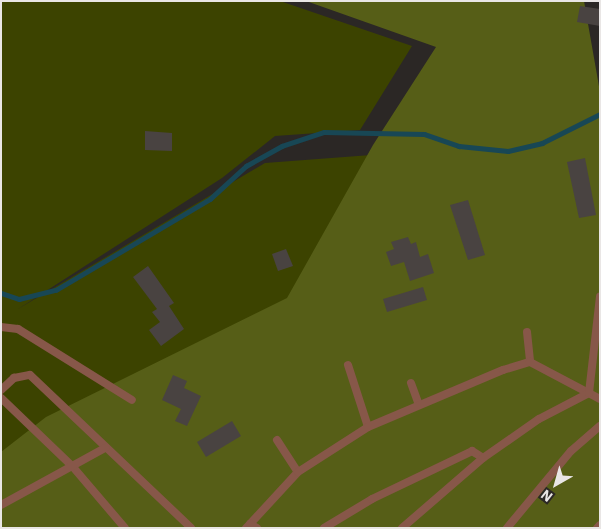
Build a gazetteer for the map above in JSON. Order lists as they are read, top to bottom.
{
  "north": "bottom left"
}
